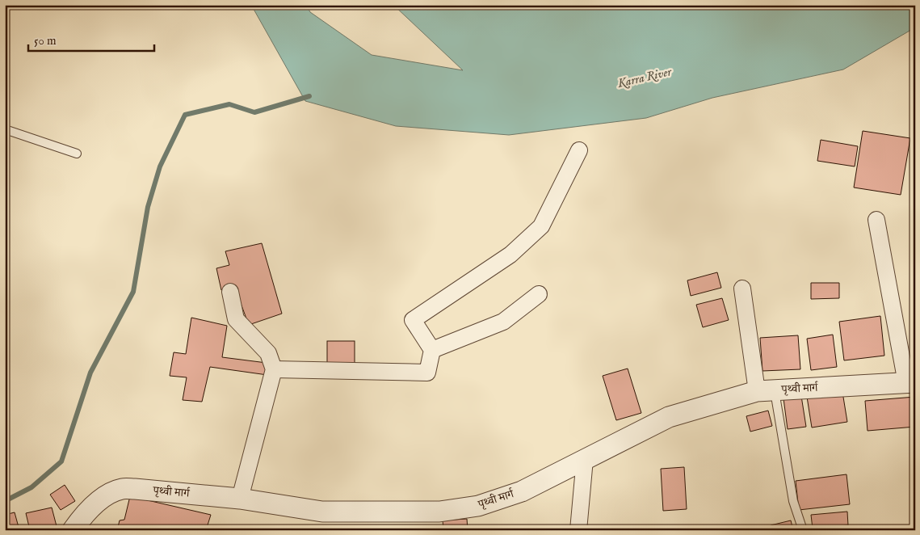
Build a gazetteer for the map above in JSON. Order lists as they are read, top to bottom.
{
  "streets": {
    "street": ["पृथ्वी मार्ग"]
  },
  "water": ["Karra River"],
  "scale_bar": "50 m"
}
